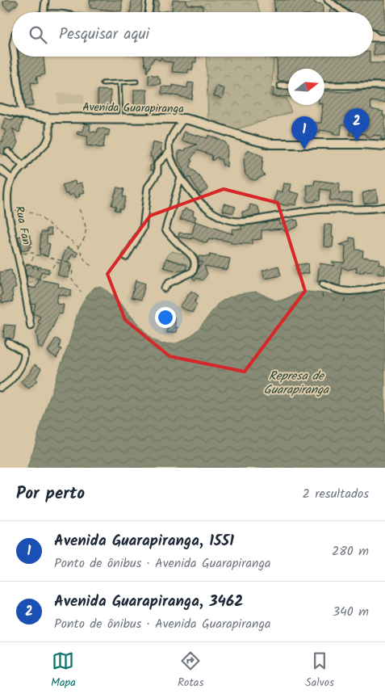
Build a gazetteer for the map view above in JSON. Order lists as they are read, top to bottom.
{
  "streets": {
    "main road": ["Avenida Guarapiranga"],
    "street": ["Rua Fan"]
  },
  "crossings": [
    ["Avenida Guarapiranga", "Rua Fan"]
  ],
  "water": ["Represa de Guarapiranga"],
  "north": "right",
  "page": {
    "search": "Pesquisar aqui",
    "pins": ["2", "1"],
    "heading": ["Por perto", "2 resultados"],
    "list": [
      {
        "mark": "1",
        "name": "Avenida Guarapiranga, 1551",
        "note": "Ponto de ônibus · Avenida Guarapiranga",
        "value": "280 m"
      },
      {
        "mark": "2",
        "name": "Avenida Guarapiranga, 3462",
        "note": "Ponto de ônibus · Avenida Guarapiranga",
        "value": "340 m"
      }
    ],
    "nav": ["Mapa", "Rotas", "Salvos"]
  }
}
